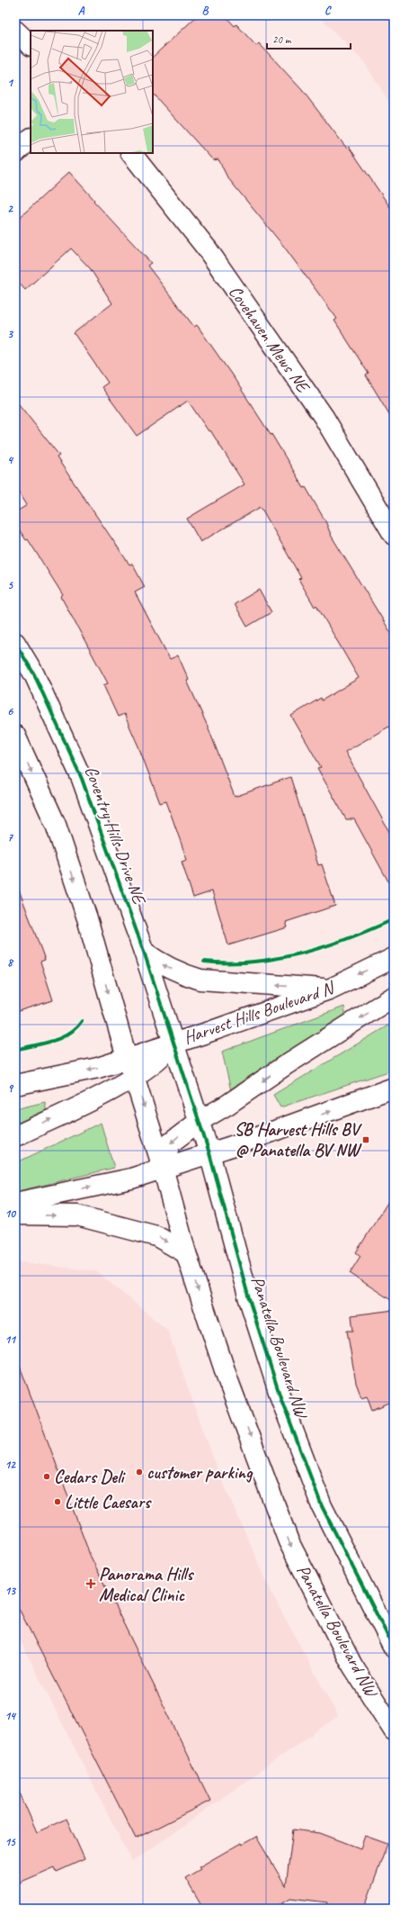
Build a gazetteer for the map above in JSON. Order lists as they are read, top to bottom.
{
  "streets": {
    "street": [
      "Covehaven Mews NE",
      "Coventry Hills Drive NE",
      "Harvest Hills Boulevard N",
      "Panatella Boulevard NW"
    ]
  },
  "crossings": [
    ["Coventry Hills Drive NE", "Harvest Hills Boulevard N"],
    ["Coventry Hills Drive NE", "Panatella Boulevard NW"],
    ["Harvest Hills Boulevard N", "Panatella Boulevard NW"]
  ],
  "places": {
    "transit": ["SB Harvest Hills BV @ Panatella BV NW"],
    "other": ["customer parking", "Cedars Deli", "Little Caesars"],
    "health": ["Panorama Hills Medical Clinic"]
  },
  "scale_bar": "20 m",
  "grid": {
    "columns": ["A", "B", "C"],
    "rows": [
      "1",
      "2",
      "3",
      "4",
      "5",
      "6",
      "7",
      "8",
      "9",
      "10",
      "11",
      "12",
      "13",
      "14",
      "15"
    ]
  }
}
